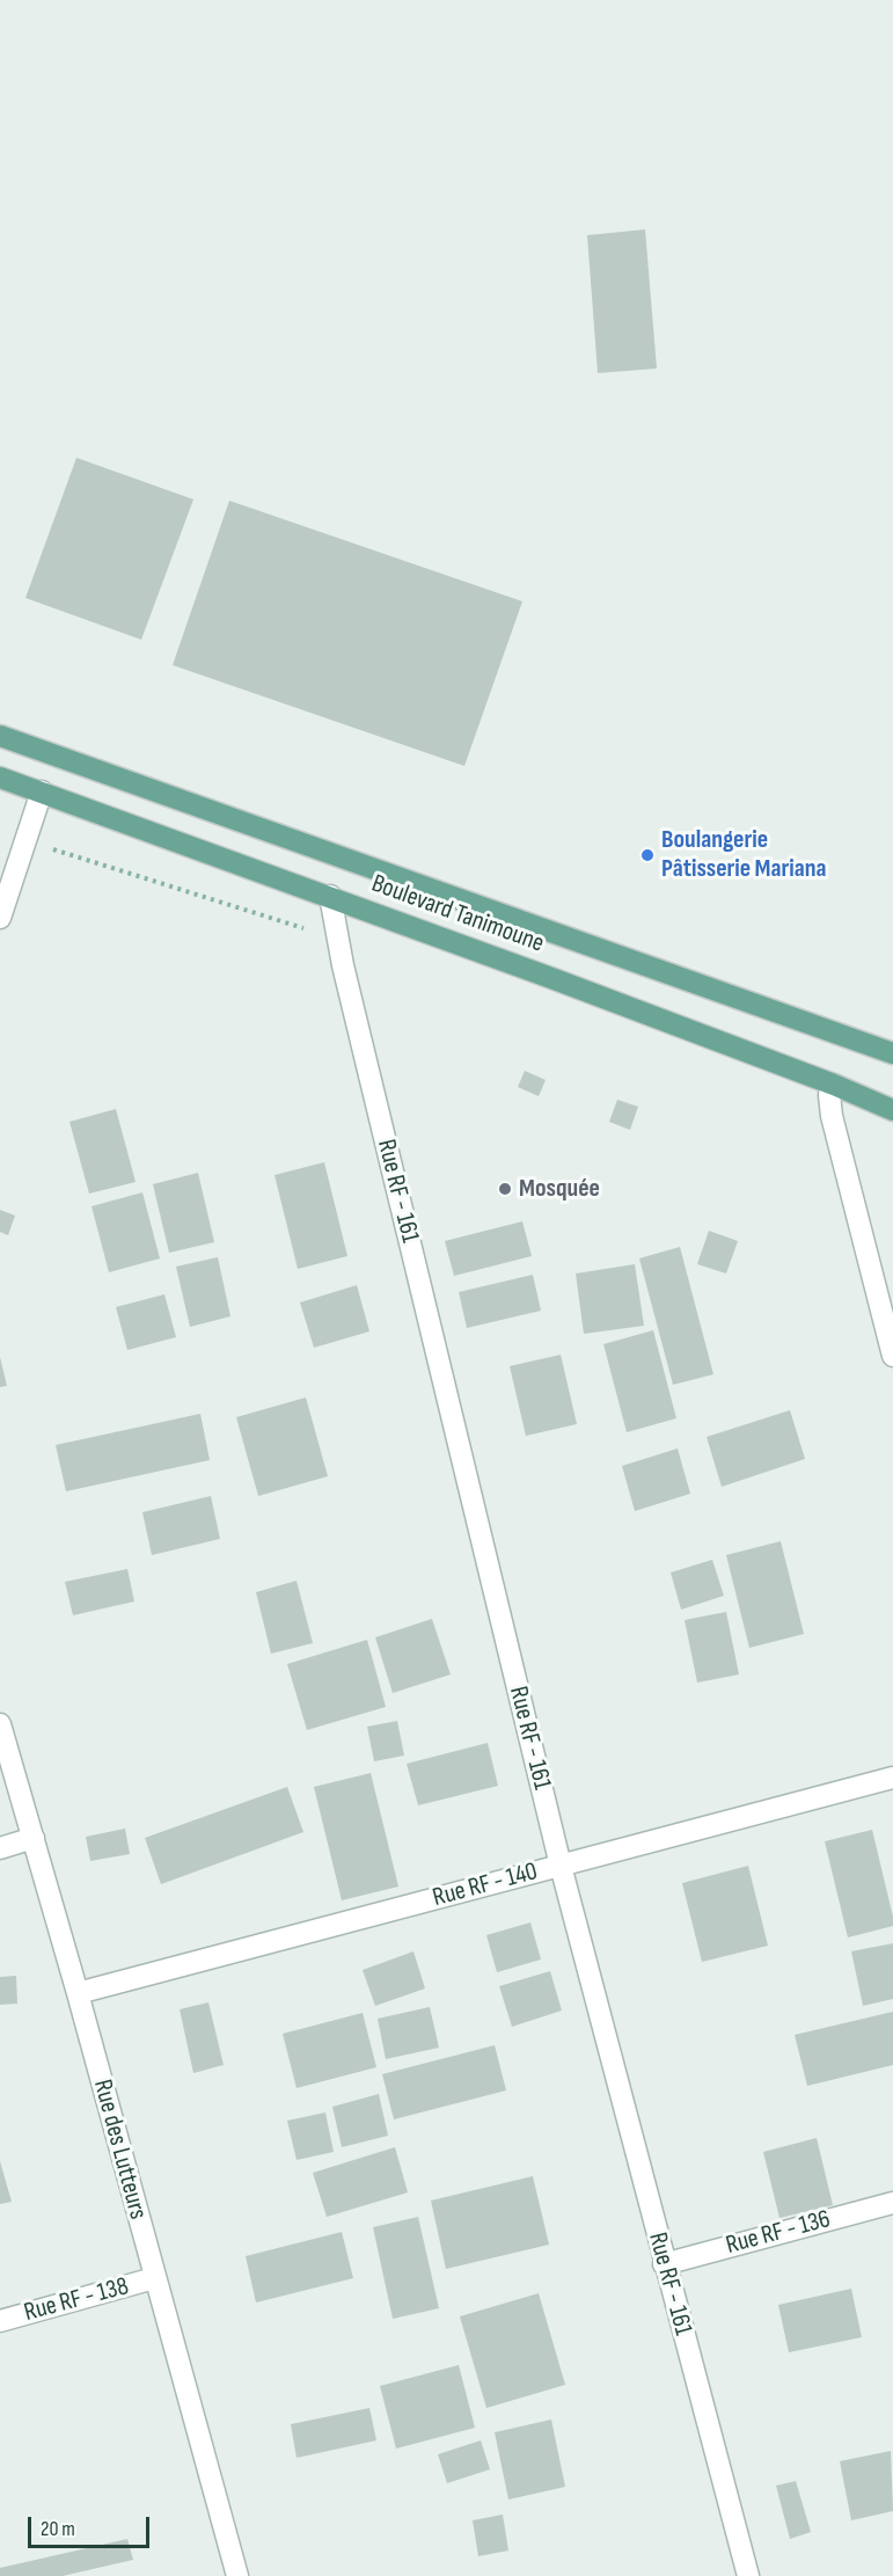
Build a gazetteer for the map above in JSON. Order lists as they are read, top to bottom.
{
  "streets": {
    "main road": ["Boulevard Tanimoune"],
    "street": [
      "Rue RF - 161",
      "Rue RF - 140",
      "Rue des Lutteurs",
      "Rue RF - 136",
      "Rue RF - 138"
    ]
  },
  "crossings": [
    ["Boulevard Tanimoune", "Rue RF - 161"],
    ["Rue RF - 161", "Rue RF - 140"],
    ["Rue RF - 161", "Rue RF - 136"],
    ["Rue RF - 140", "Rue des Lutteurs"],
    ["Rue des Lutteurs", "Rue RF - 138"]
  ],
  "places": ["Boulangerie Pâtisserie Mariana", "Mosquée"],
  "scale_bar": "20 m"
}
